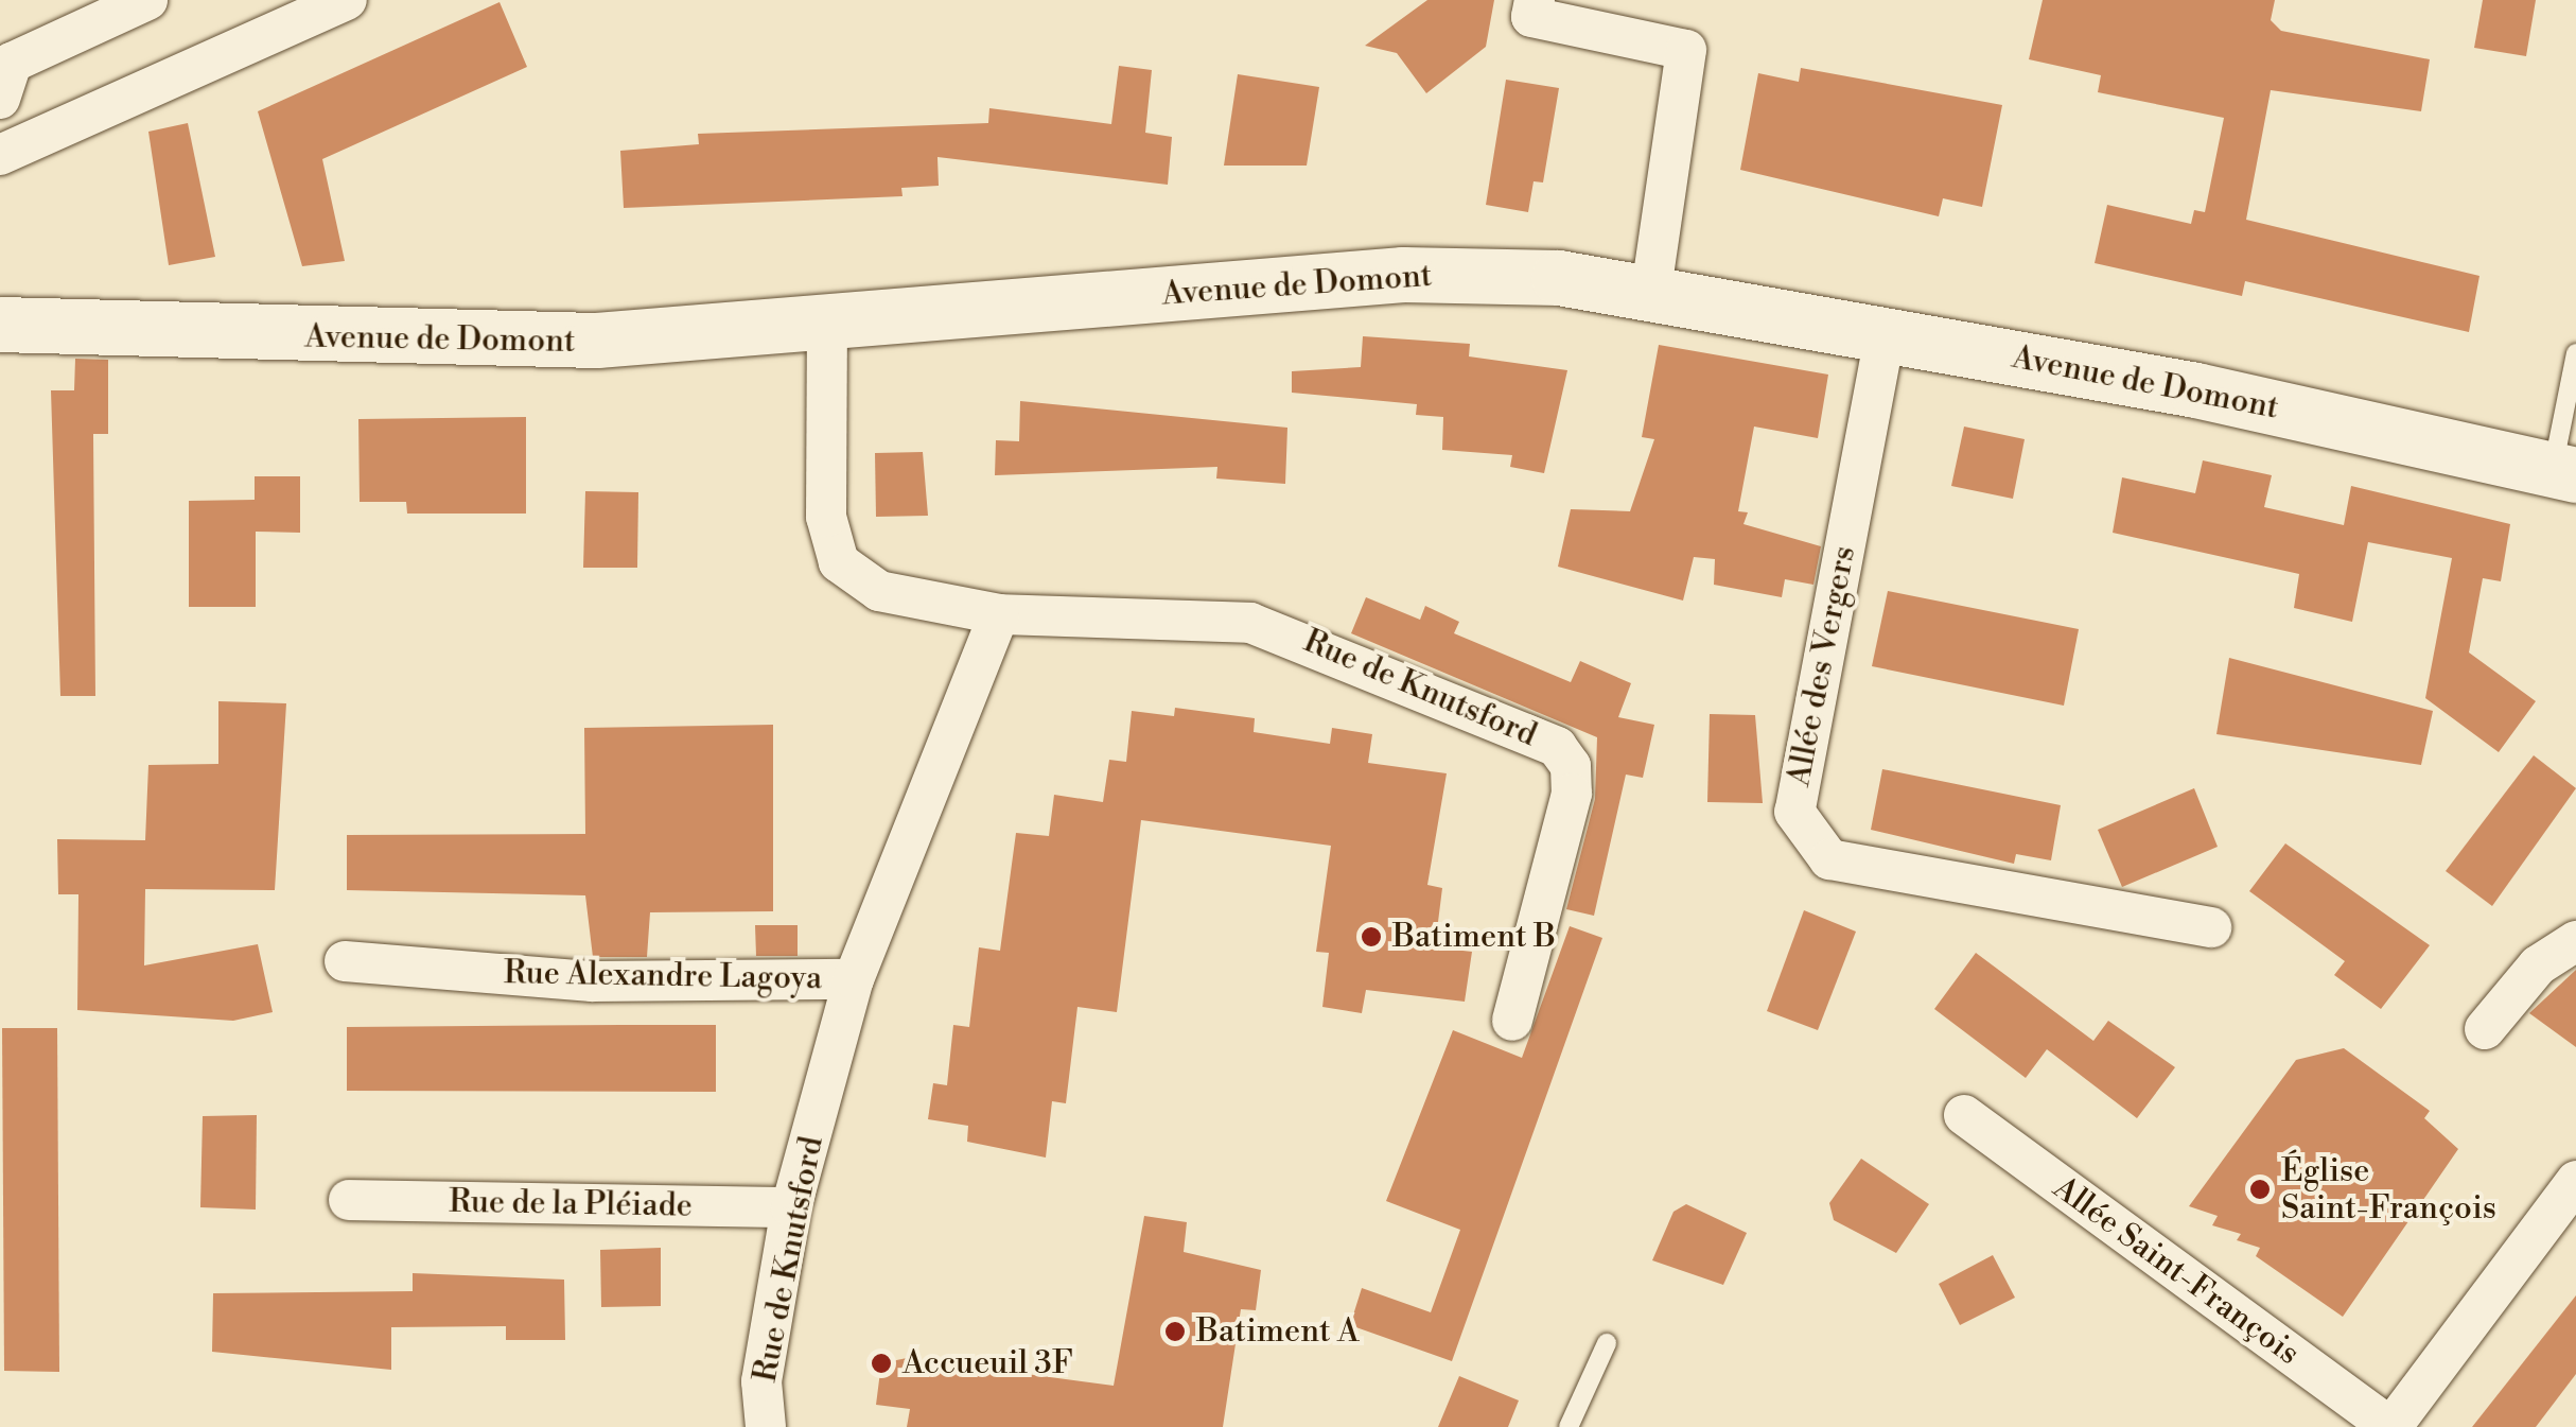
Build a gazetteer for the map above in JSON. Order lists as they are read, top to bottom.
{
  "streets": {
    "main road": ["Avenue de Domont"],
    "street": [
      "Allée des Vergers",
      "Rue de Knutsford",
      "Rue Alexandre Lagoya",
      "Rue de la Pléiade",
      "Allée Saint-François"
    ]
  },
  "crossings": [
    ["Avenue de Domont", "Allée des Vergers"],
    ["Avenue de Domont", "Rue de Knutsford"],
    ["Rue de Knutsford", "Rue Alexandre Lagoya"],
    ["Rue de Knutsford", "Rue de la Pléiade"]
  ],
  "places": [
    "Batiment B",
    "Église Saint-François",
    "Batiment A",
    "Accueuil 3F"
  ]
}
